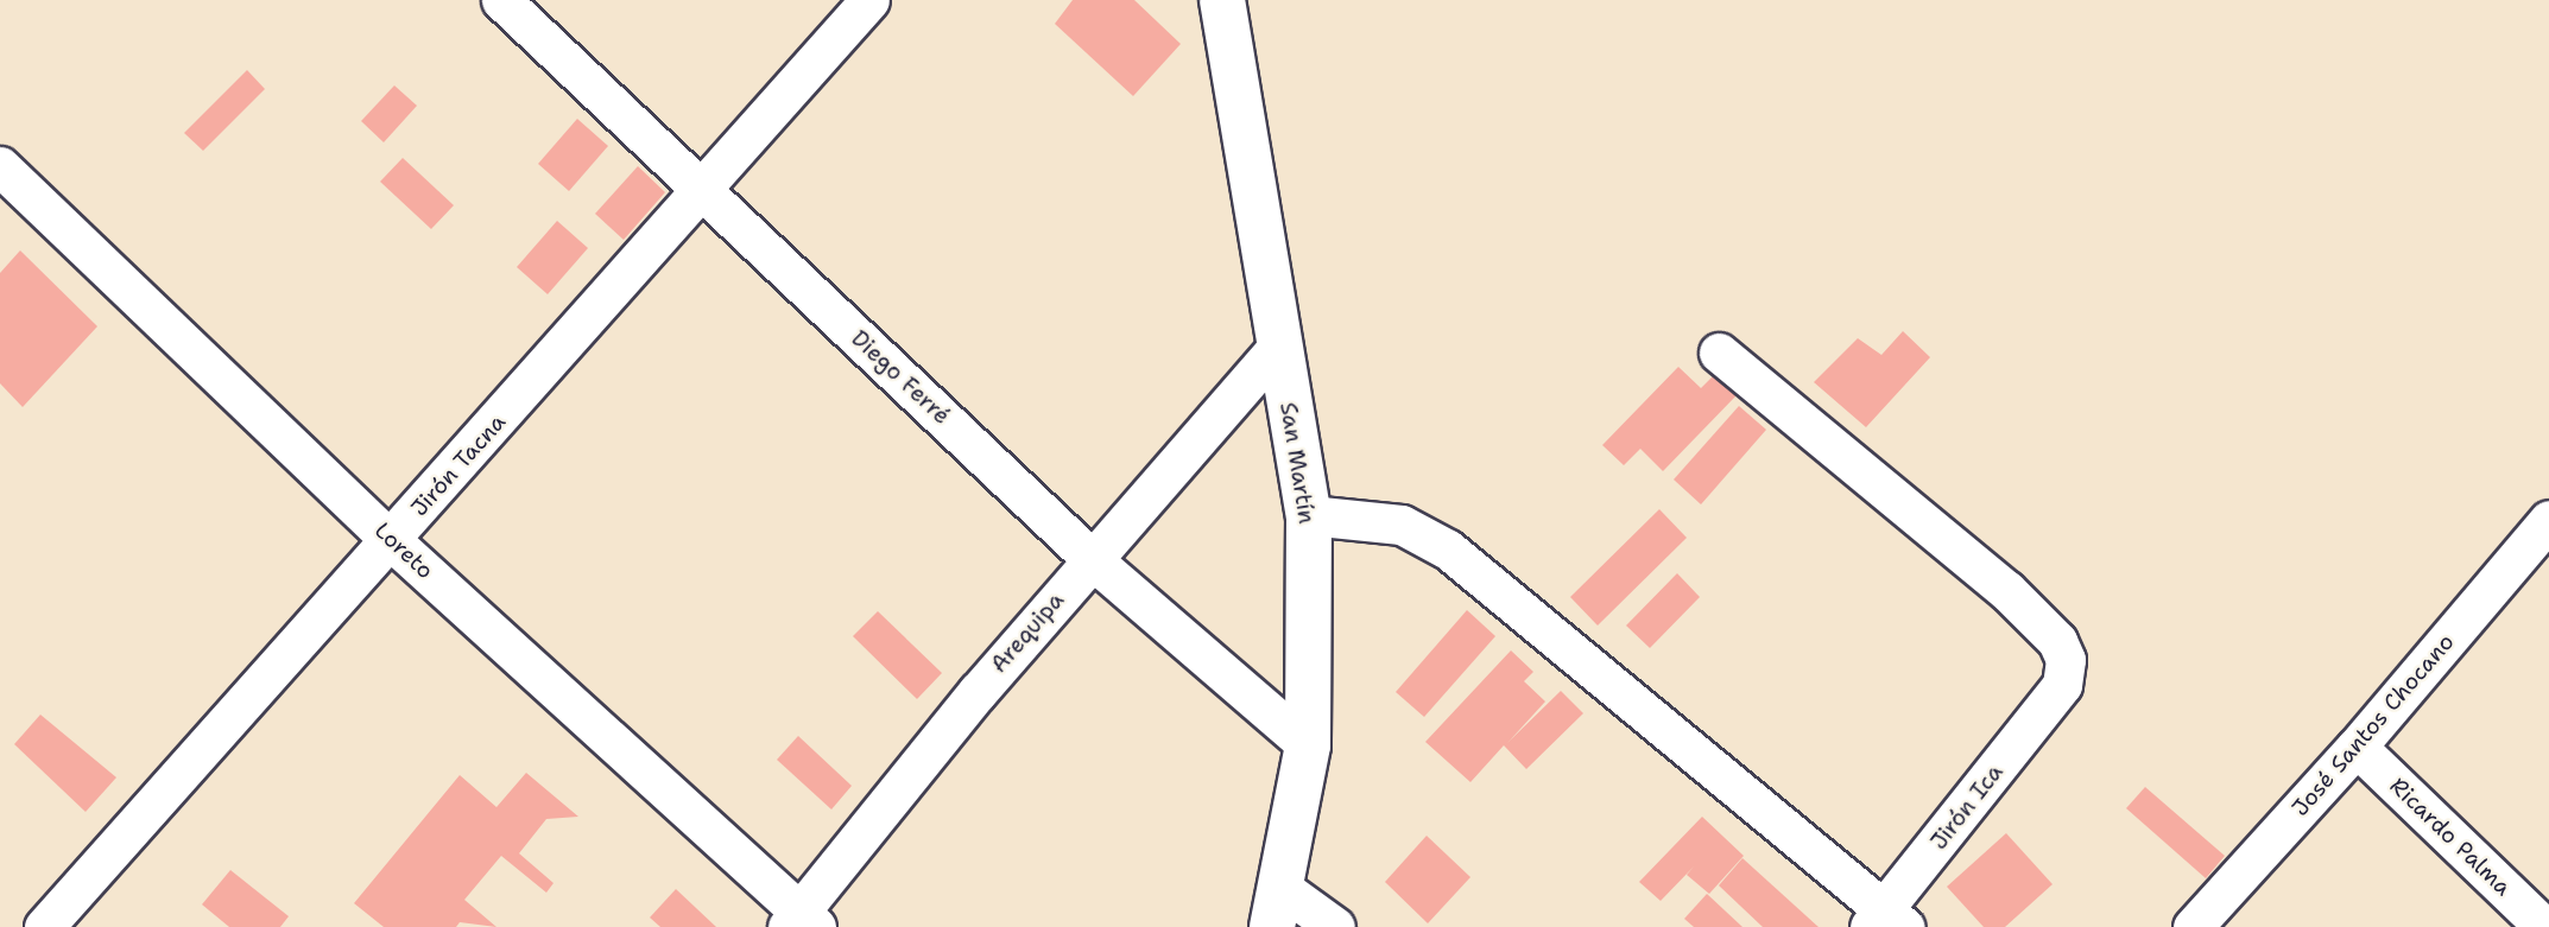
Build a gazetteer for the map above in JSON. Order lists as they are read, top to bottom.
{
  "streets": {
    "street": [
      "Diego Ferré",
      "San Martín",
      "Jirón Tacna",
      "Loreto",
      "Arequipa",
      "José Santos Chocano",
      "Jirón Ica",
      "Ricardo Palma"
    ]
  },
  "crossings": [
    ["Diego Ferré", "San Martín"],
    ["Diego Ferré", "Jirón Tacna"],
    ["Diego Ferré", "Arequipa"],
    ["San Martín", "Arequipa"],
    ["Jirón Tacna", "Loreto"],
    ["Loreto", "Arequipa"],
    ["José Santos Chocano", "Ricardo Palma"]
  ]
}
